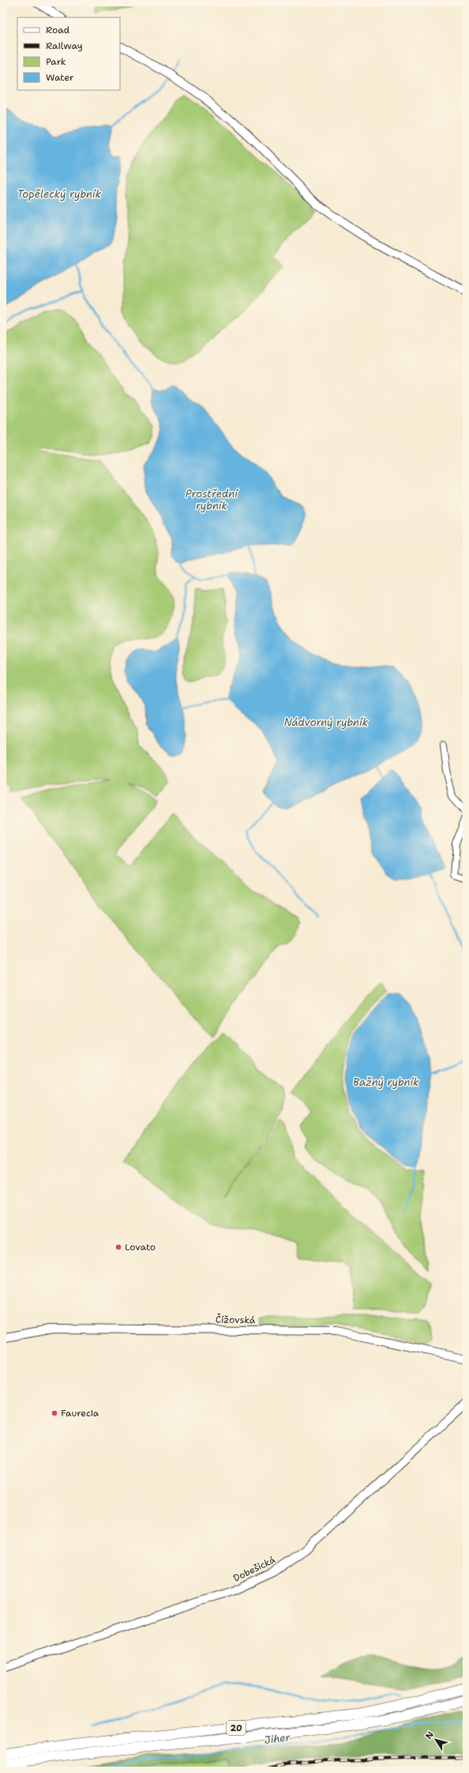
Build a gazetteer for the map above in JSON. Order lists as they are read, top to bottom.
{
  "streets": {
    "highway": ["20"],
    "street": ["Čížovská", "Dobešická"]
  },
  "water": [
    "Topělecký rybník",
    "Prostřední rybník",
    "Nádvorný rybník",
    "Bažný rybník",
    "Jiher"
  ],
  "places": ["Lovato", "Faurecia"],
  "legend": [
    "Road",
    "Railway",
    "Park",
    "Water"
  ],
  "north": "top left"
}
